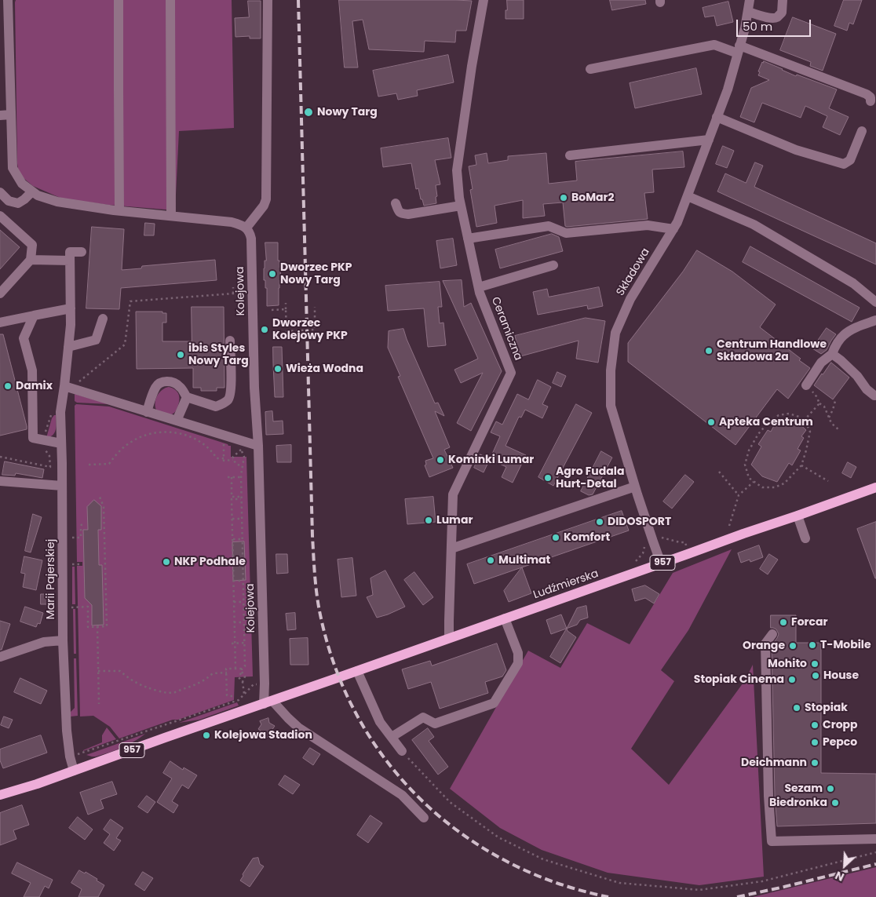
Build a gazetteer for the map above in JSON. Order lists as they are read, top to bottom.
{
  "streets": {
    "main road": ["957", "Ludźmierska"],
    "street": [
      "Składowa",
      "Kolejowa",
      "Ceramiczna",
      "Marii Pajerskiej"
    ]
  },
  "crossings": [
    ["Składowa", "Ludźmierska"],
    ["Kolejowa", "957"],
    ["Kolejowa", "Ludźmierska"],
    ["Ceramiczna", "Ludźmierska"],
    ["957", "Marii Pajerskiej"],
    ["957", "Ludźmierska"]
  ],
  "places": [
    "Nowy Targ",
    "BoMar2",
    "Dworzec PKP Nowy Targ",
    "Dworzec Kolejowy PKP",
    "Centrum Handlowe Składowa 2a",
    "ibis Styles Nowy Targ",
    "Wieża Wodna",
    "Damix",
    "Apteka Centrum",
    "Kominki Lumar",
    "Agro Fudala Hurt-Detal",
    "Lumar",
    "DIDOSPORT",
    "Komfort",
    "Multimat",
    "NKP Podhale",
    "Forcar",
    "T-Mobile",
    "Orange",
    "Mohito",
    "House",
    "Stopiak Cinema",
    "Stopiak",
    "Cropp",
    "Kolejowa Stadion",
    "Pepco",
    "Deichmann",
    "Sezam",
    "Biedronka"
  ],
  "scale_bar": "50 m",
  "north": "bottom left"
}
